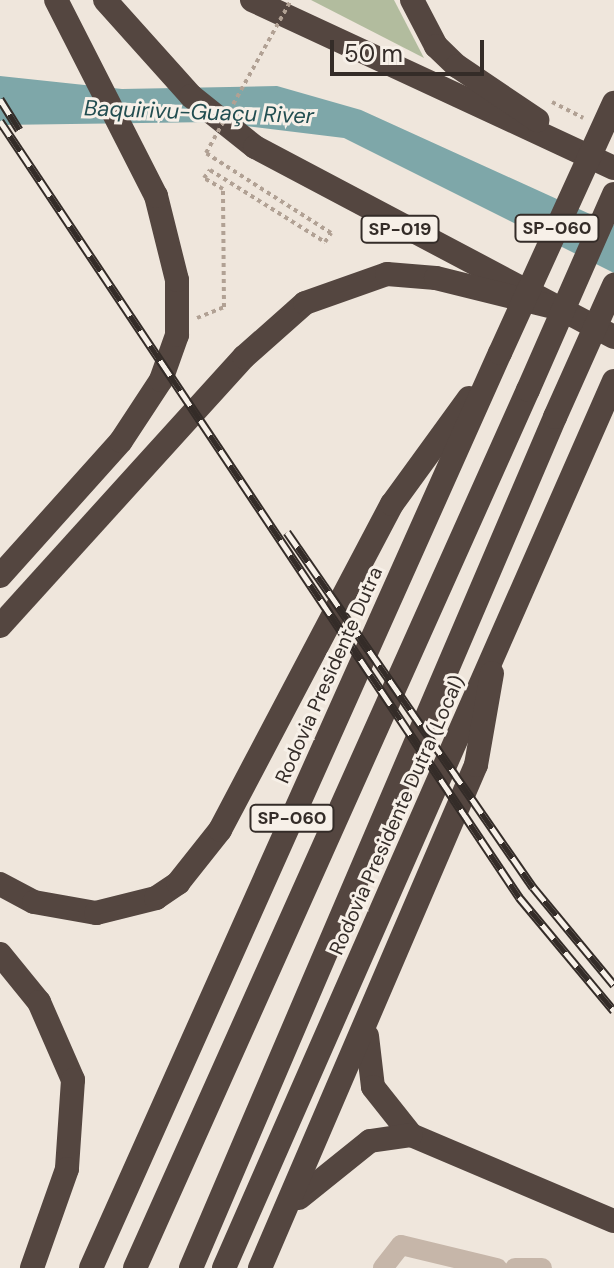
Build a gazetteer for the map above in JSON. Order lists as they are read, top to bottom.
{
  "streets": {
    "highway": [
      "SP-060",
      "SP-019",
      "Rodovia Presidente Dutra",
      "Rodovia Presidente Dutra (Local)"
    ]
  },
  "water": ["Baquirivu-Guaçu River"],
  "scale_bar": "50 m"
}
